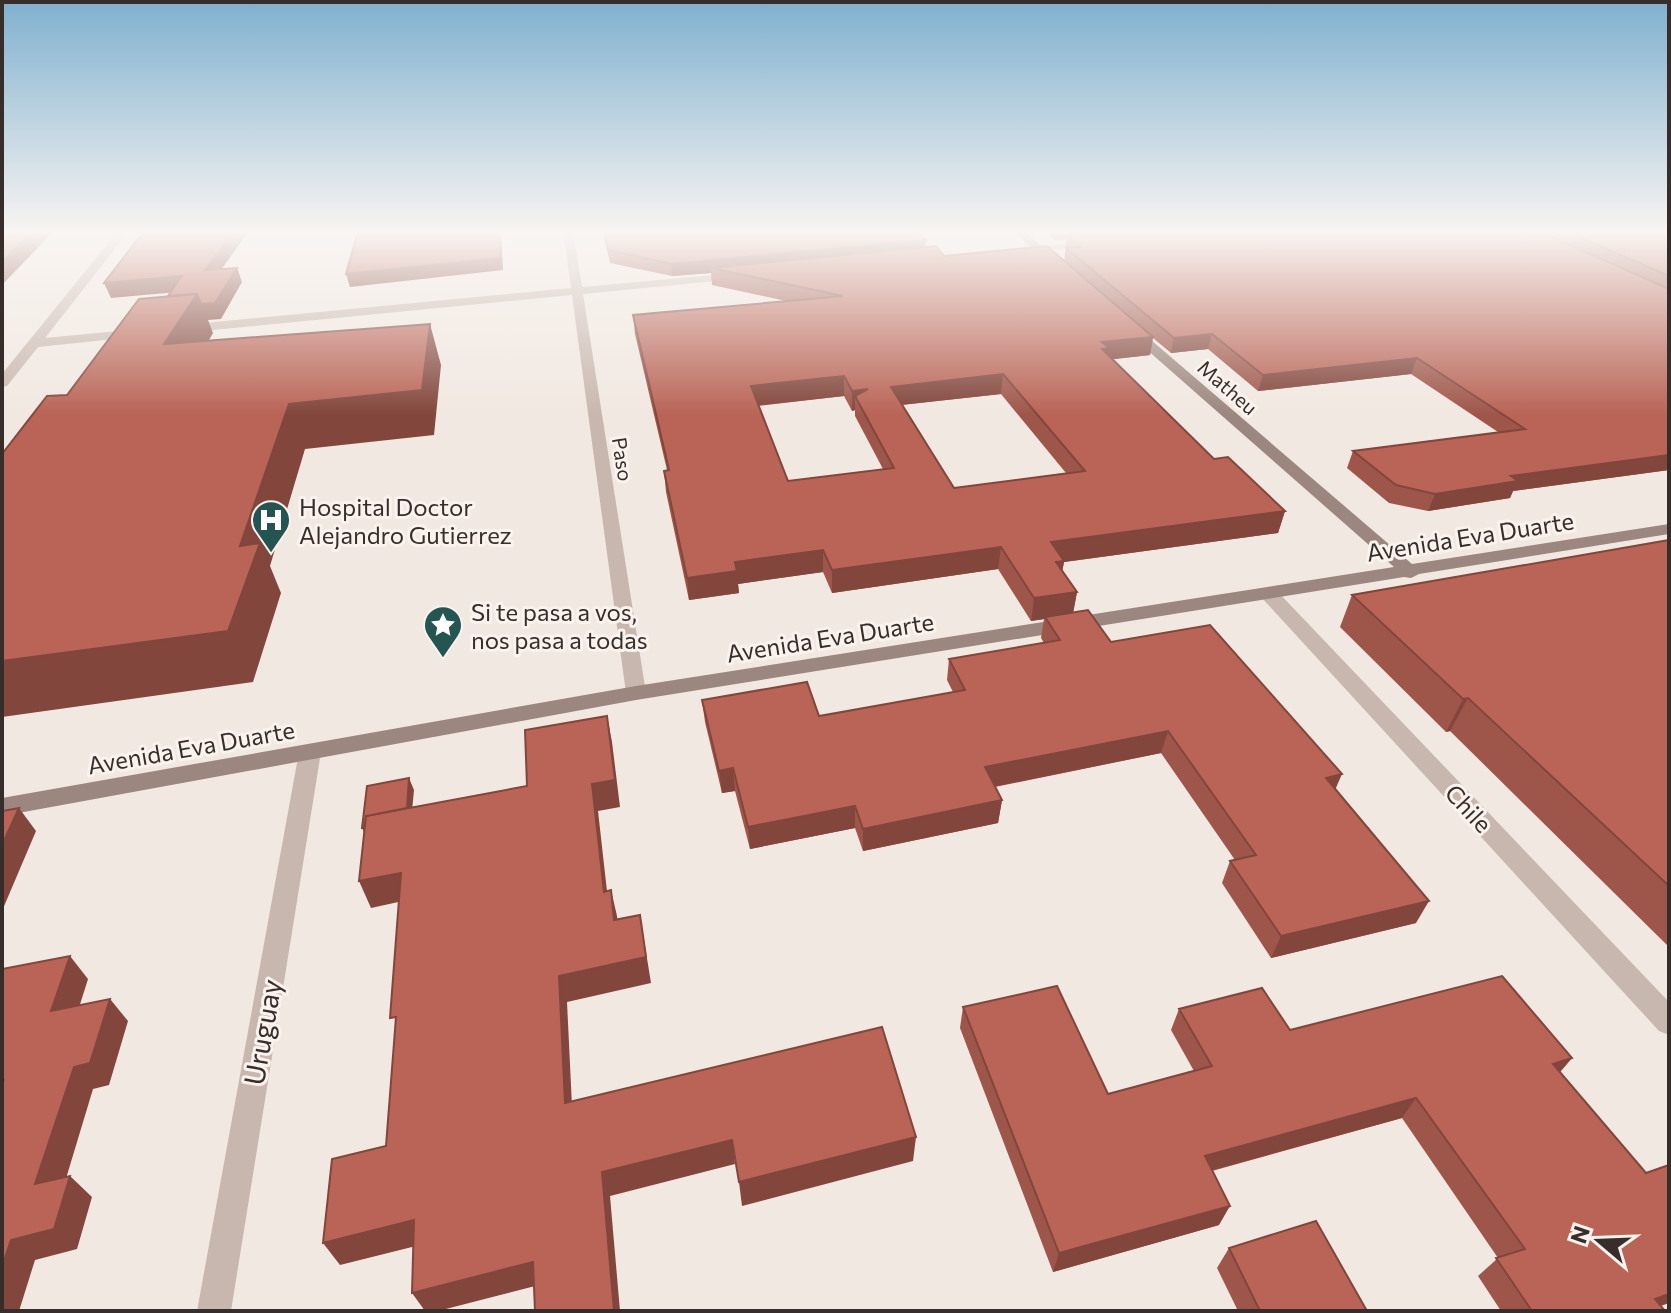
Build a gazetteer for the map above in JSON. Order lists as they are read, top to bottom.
{
  "streets": {
    "main road": ["Matheu", "Avenida Eva Duarte"],
    "street": ["Paso", "Chile", "Uruguay"]
  },
  "crossings": [
    ["Matheu", "Avenida Eva Duarte"],
    ["Paso", "Avenida Eva Duarte"],
    ["Avenida Eva Duarte", "Chile"],
    ["Avenida Eva Duarte", "Uruguay"]
  ],
  "places": {
    "hospital": ["Hospital Doctor Alejandro Gutierrez"],
    "place": ["Si te pasa a vos, nos pasa a todas"]
  },
  "north": "left"
}
